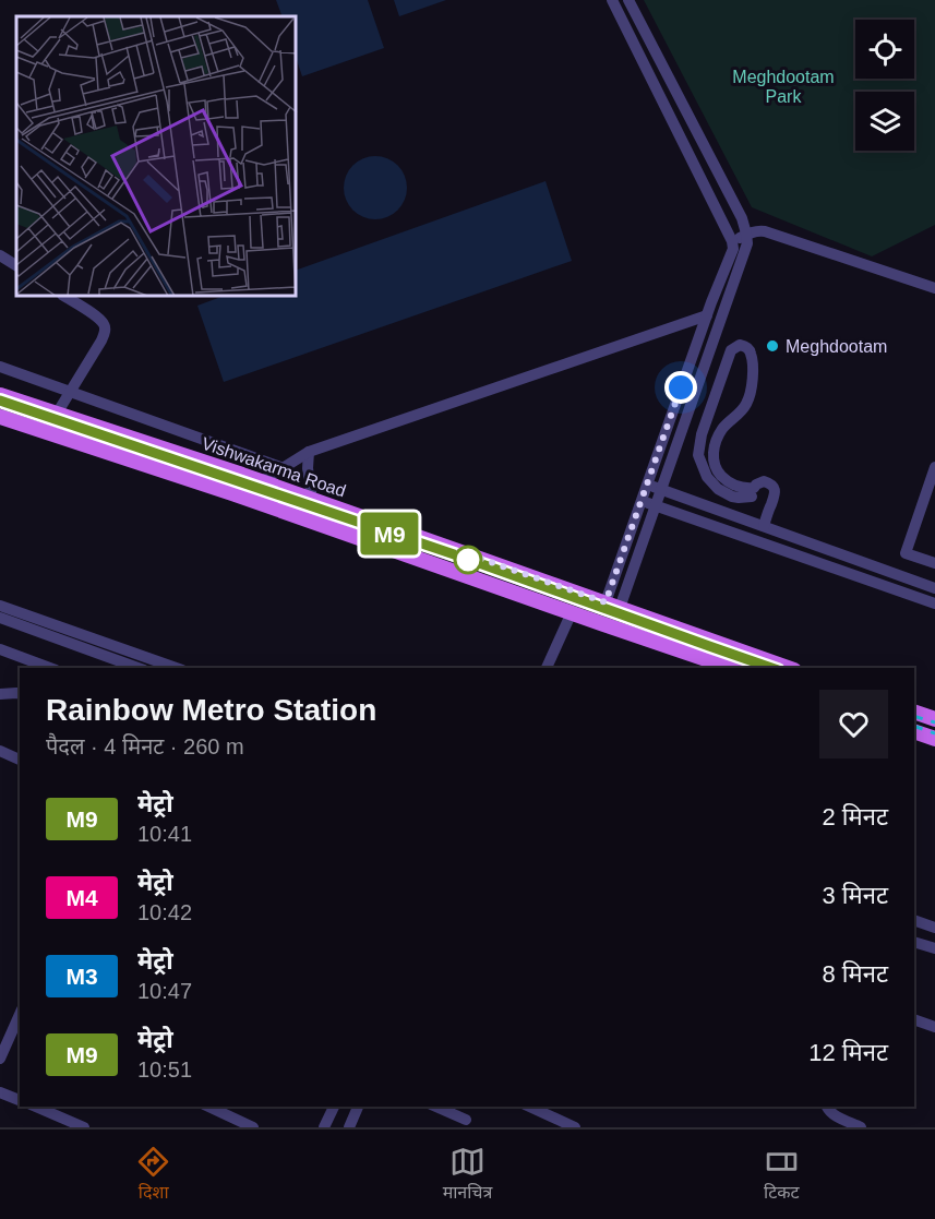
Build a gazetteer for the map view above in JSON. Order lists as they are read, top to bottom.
{
  "streets": {
    "main road": ["Vishwakarma Road"]
  },
  "parks": ["Meghdootam Park"],
  "places": ["Meghdootam"],
  "lines": ["metro line M9"],
  "page": {
    "on_map": "M9",
    "heading": ["Rainbow Metro Station", "पैदल · 4 मिनट · 260 m"],
    "list": [
      {
        "mark": "M9",
        "name": "मेट्रो",
        "note": "10:41",
        "value": "2 मिनट"
      },
      {
        "mark": "M4",
        "name": "मेट्रो",
        "note": "10:42",
        "value": "3 मिनट"
      },
      {
        "mark": "M3",
        "name": "मेट्रो",
        "note": "10:47",
        "value": "8 मिनट"
      },
      {
        "mark": "M9",
        "name": "मेट्रो",
        "note": "10:51",
        "value": "12 मिनट"
      }
    ],
    "tabs": ["दिशा", "मानचित्र", "टिकट"]
  }
}
